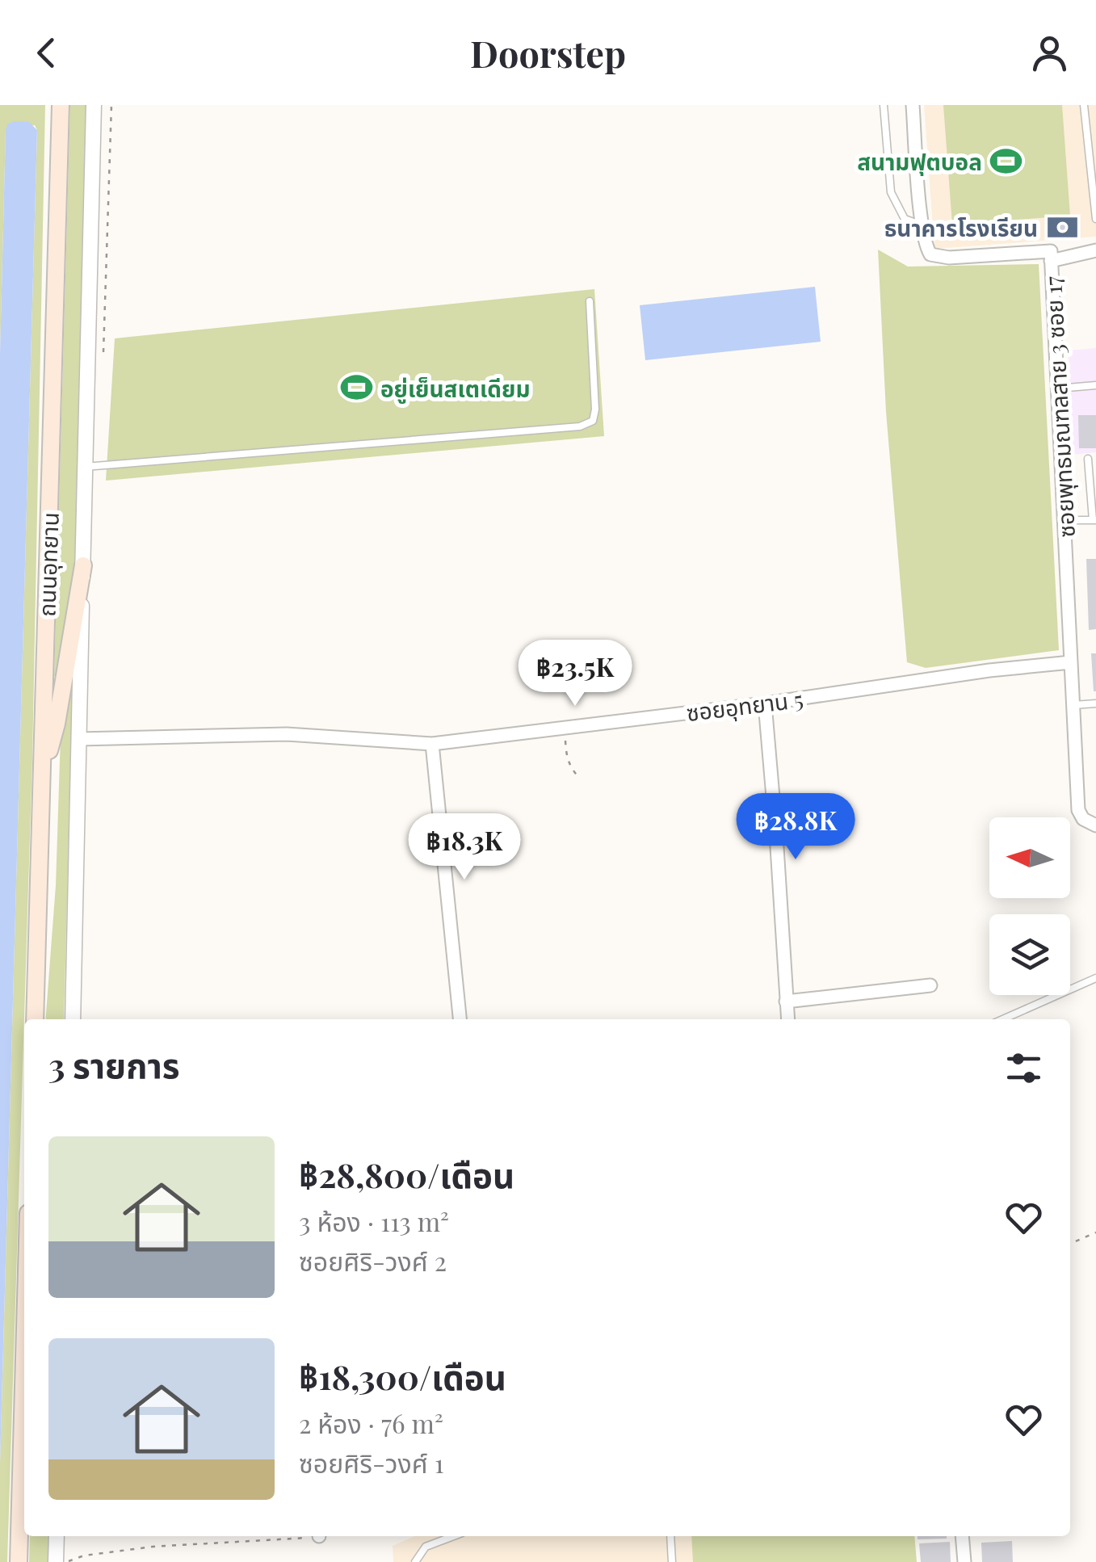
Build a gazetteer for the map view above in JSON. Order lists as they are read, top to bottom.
{
  "streets": {
    "main road": ["ถนนอุทยาน"],
    "street": ["ซอยพุทธมณฑลสาย 3 ซอย 17", "ซอยอุทยาน 5"]
  },
  "crossings": [
    ["ซอยพุทธมณฑลสาย 3 ซอย 17", "ซอยอุทยาน 5"],
    ["ถนนอุทยาน", "ซอยอุทยาน 5"]
  ],
  "places": {
    "sports": ["สนามฟุตบอล", "อยู่เย็นสเตเดียม"],
    "bank": ["ธนาคารโรงเรียน"]
  },
  "north": "left",
  "page": {
    "header": "Doorstep",
    "price": ["฿23.5K", "฿28.8K", "฿18.3K"],
    "heading": "3 รายการ",
    "list": [
      {
        "name": "฿28,800/เดือน",
        "note": "3 ห้อง · 113 m² · ซอยศิริ-วงศ์ 2"
      },
      {
        "name": "฿18,300/เดือน",
        "note": "2 ห้อง · 76 m² · ซอยศิริ-วงศ์ 1"
      }
    ]
  }
}
